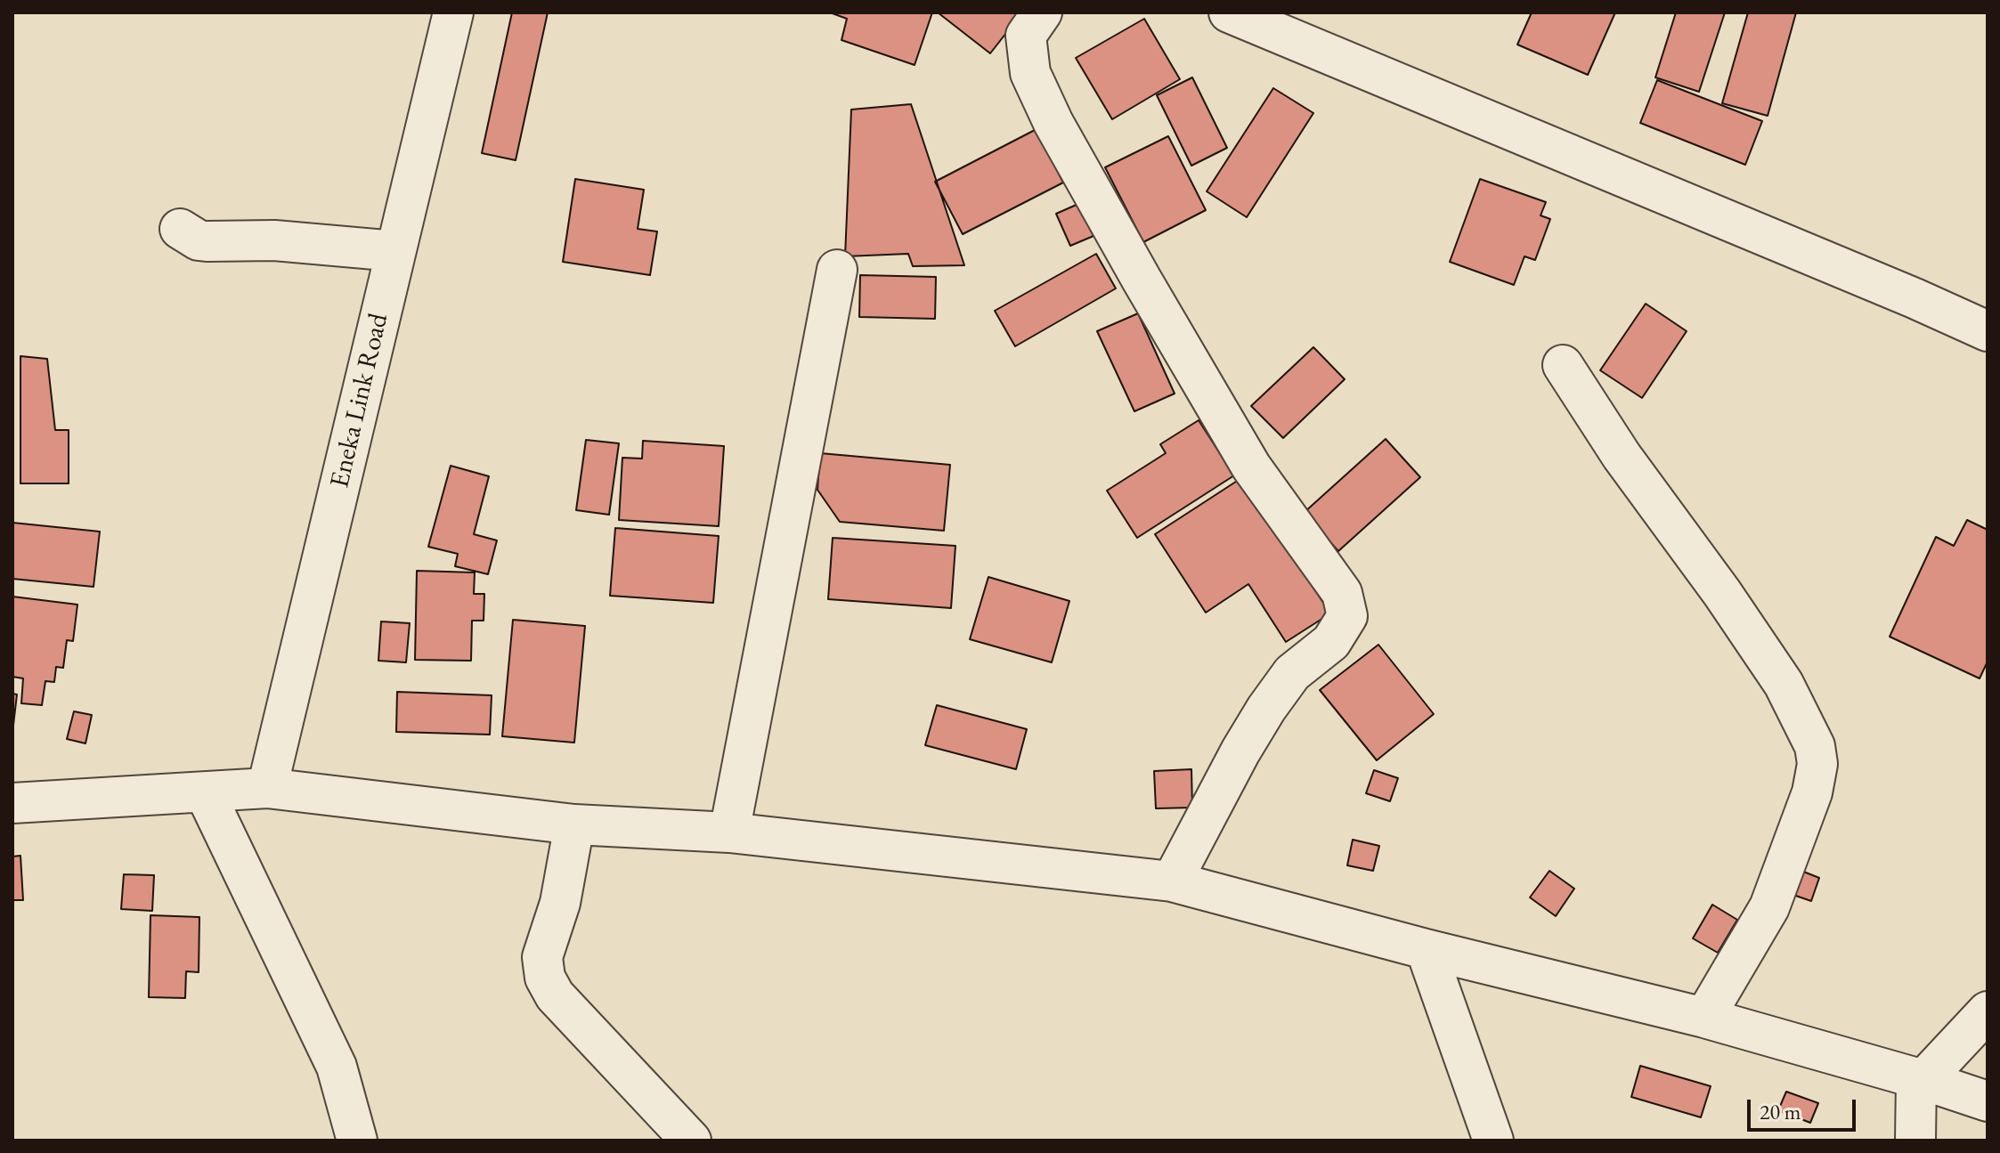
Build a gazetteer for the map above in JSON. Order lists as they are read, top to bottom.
{
  "streets": {
    "street": ["Eneka Link Road"]
  },
  "scale_bar": "20 m"
}
